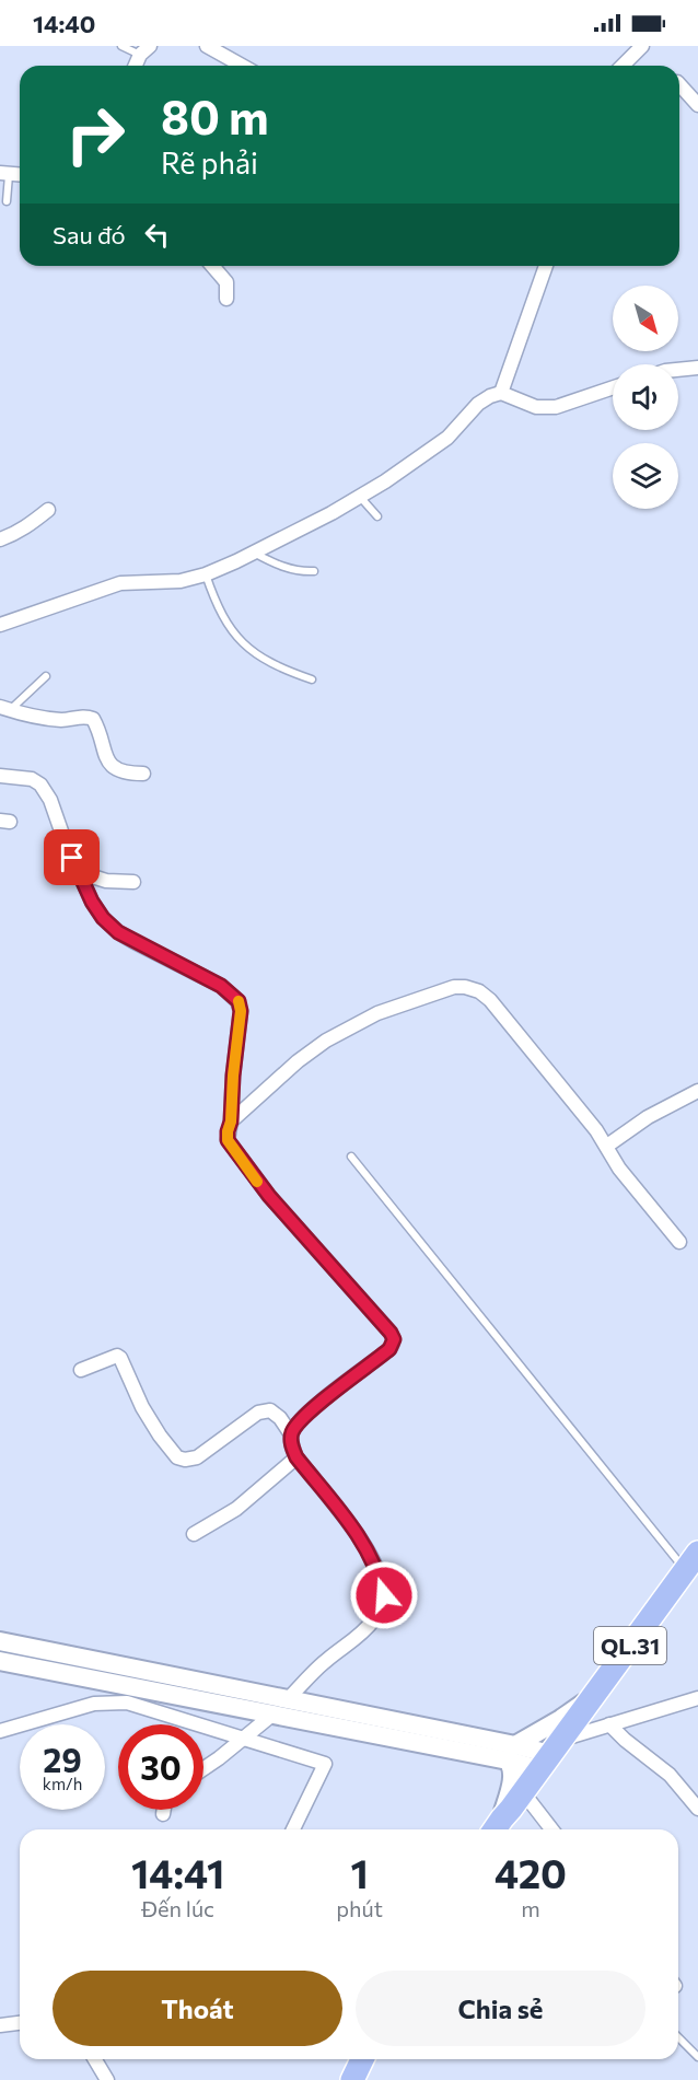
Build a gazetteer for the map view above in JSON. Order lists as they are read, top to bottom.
{
  "streets": {
    "highway": ["QL.31"]
  },
  "north": "bottom right",
  "page": {
    "status": "14:40",
    "turn": ["80 m", "Rẽ phải"],
    "then": "Sau đó",
    "speed": "29 km/h",
    "limit": "30",
    "eta": [
      "14:41",
      "Đến lúc",
      "1",
      "phút",
      "420",
      "m"
    ],
    "buttons": ["Thoát", "Chia sẻ"]
  }
}
